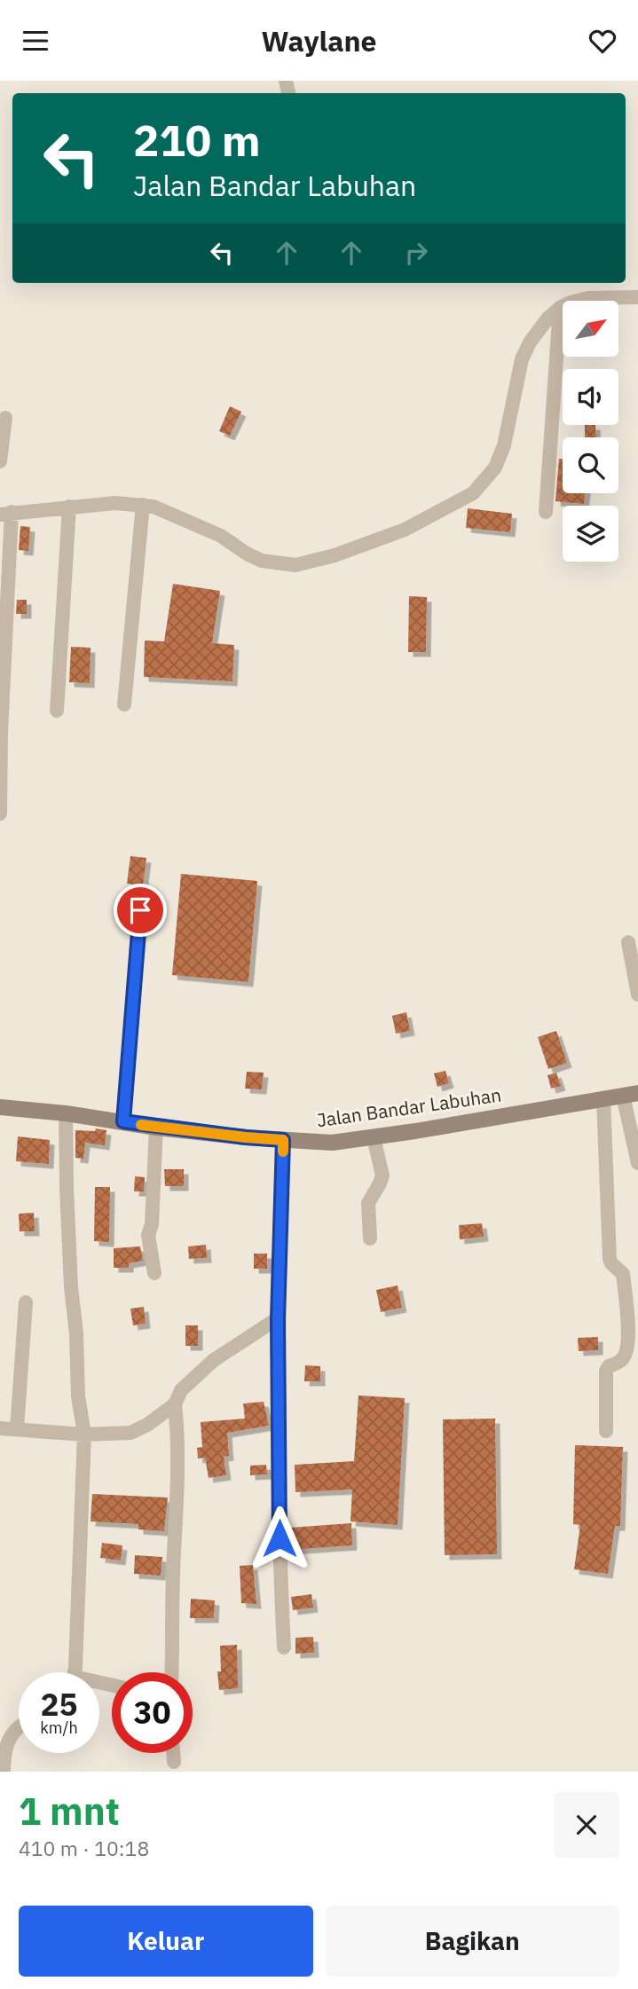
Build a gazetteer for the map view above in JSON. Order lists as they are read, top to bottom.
{
  "streets": {
    "main road": ["Jalan Bandar Labuhan"]
  },
  "north": "top right",
  "page": {
    "header": "Waylane",
    "turn": ["210 m", "Jalan Bandar Labuhan"],
    "speed": "25 km/h",
    "limit": "30",
    "heading": ["1 mnt", "410 m · 10:18"],
    "buttons": ["Keluar", "Bagikan"]
  }
}
